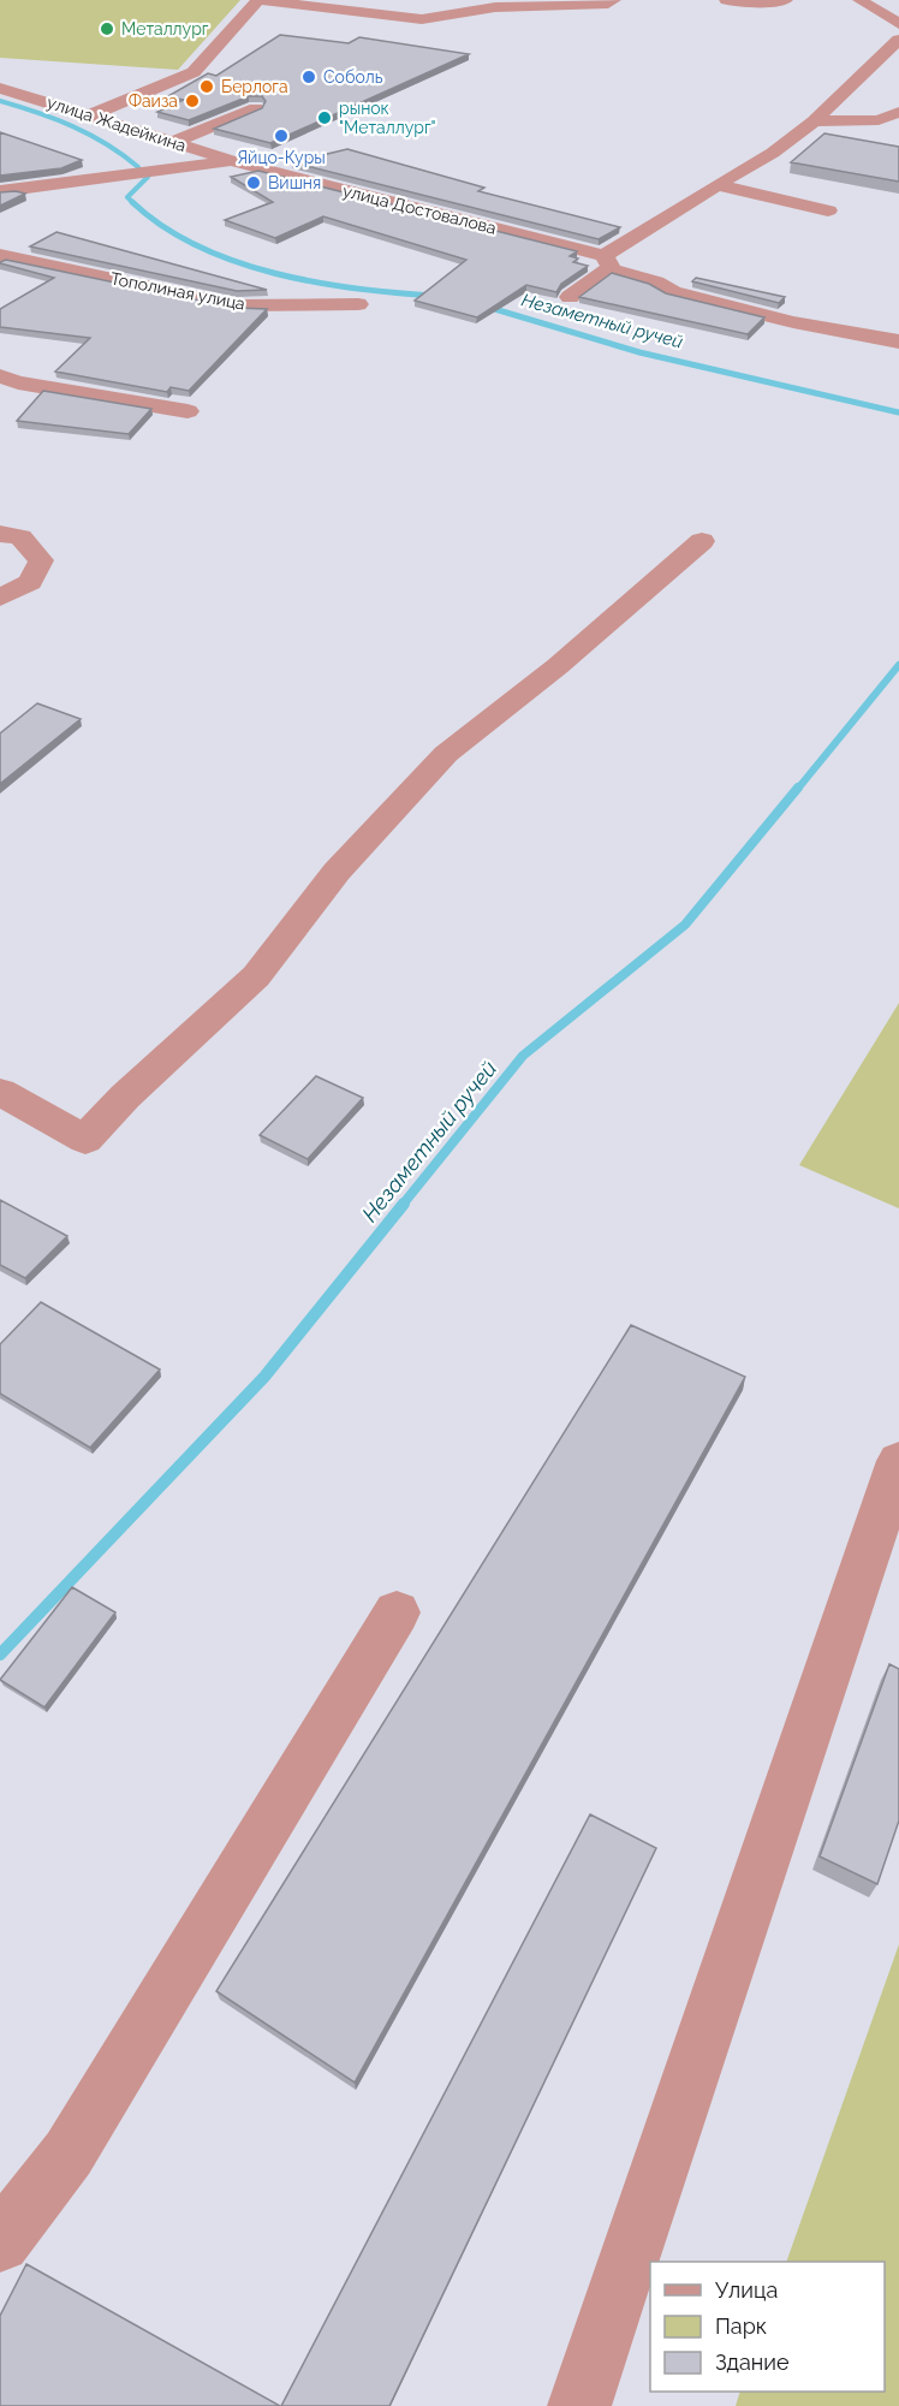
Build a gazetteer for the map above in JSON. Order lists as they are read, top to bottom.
{
  "streets": {
    "street": ["улица Жадейкина", "улица Достовалова", "Тополиная улица"]
  },
  "crossings": [
    ["улица Жадейкина", "улица Достовалова"]
  ],
  "water": ["Незаметный ручей"],
  "places": [
    "Металлург",
    "Соболь",
    "Берлога",
    "Фаиза",
    "рынок \"Металлург\"",
    "Яйцо-Куры",
    "Вишня"
  ],
  "legend": ["Улица", "Парк", "Здание"]
}
